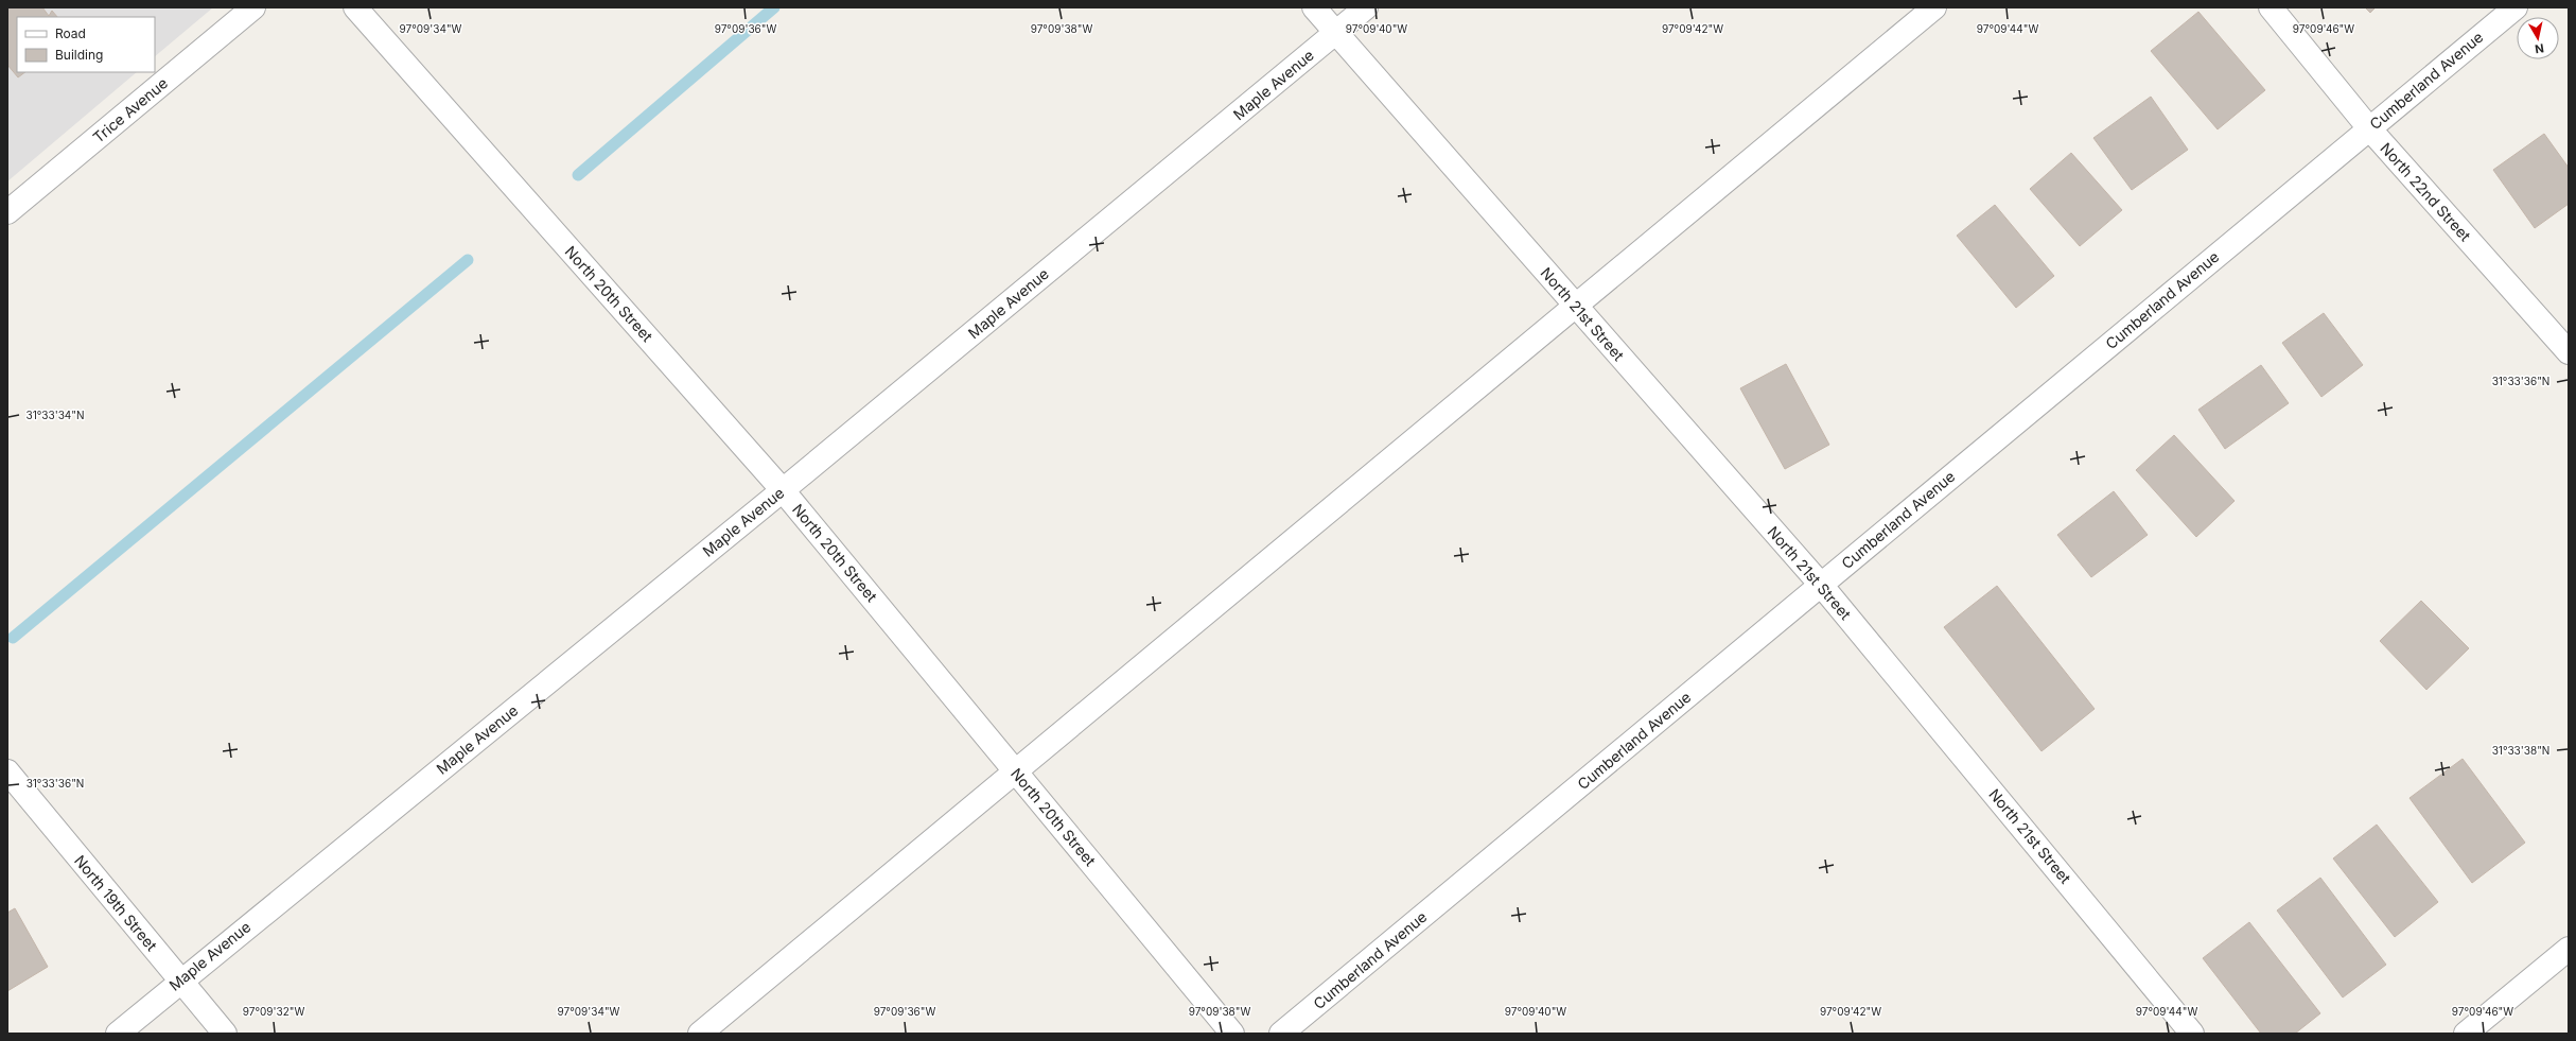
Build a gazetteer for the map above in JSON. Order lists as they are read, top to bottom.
{
  "streets": {
    "street": [
      "Cumberland Avenue",
      "Maple Avenue",
      "Trice Avenue",
      "North 22nd Street",
      "North 20th Street",
      "North 21st Street",
      "North 19th Street"
    ]
  },
  "crossings": [
    ["Cumberland Avenue", "North 22nd Street"],
    ["Cumberland Avenue", "North 21st Street"],
    ["Maple Avenue", "North 20th Street"],
    ["Maple Avenue", "North 21st Street"],
    ["Maple Avenue", "North 19th Street"]
  ],
  "legend": ["Road", "Building"],
  "north": "bottom",
  "coordinates": [
    "97°09'34\"W",
    "97°09'36\"W",
    "97°09'38\"W",
    "97°09'40\"W",
    "97°09'42\"W",
    "97°09'44\"W",
    "97°09'46\"W",
    "31°33'36\"N",
    "31°33'34\"N",
    "31°33'38\"N",
    "97°09'32\"W"
  ]
}
